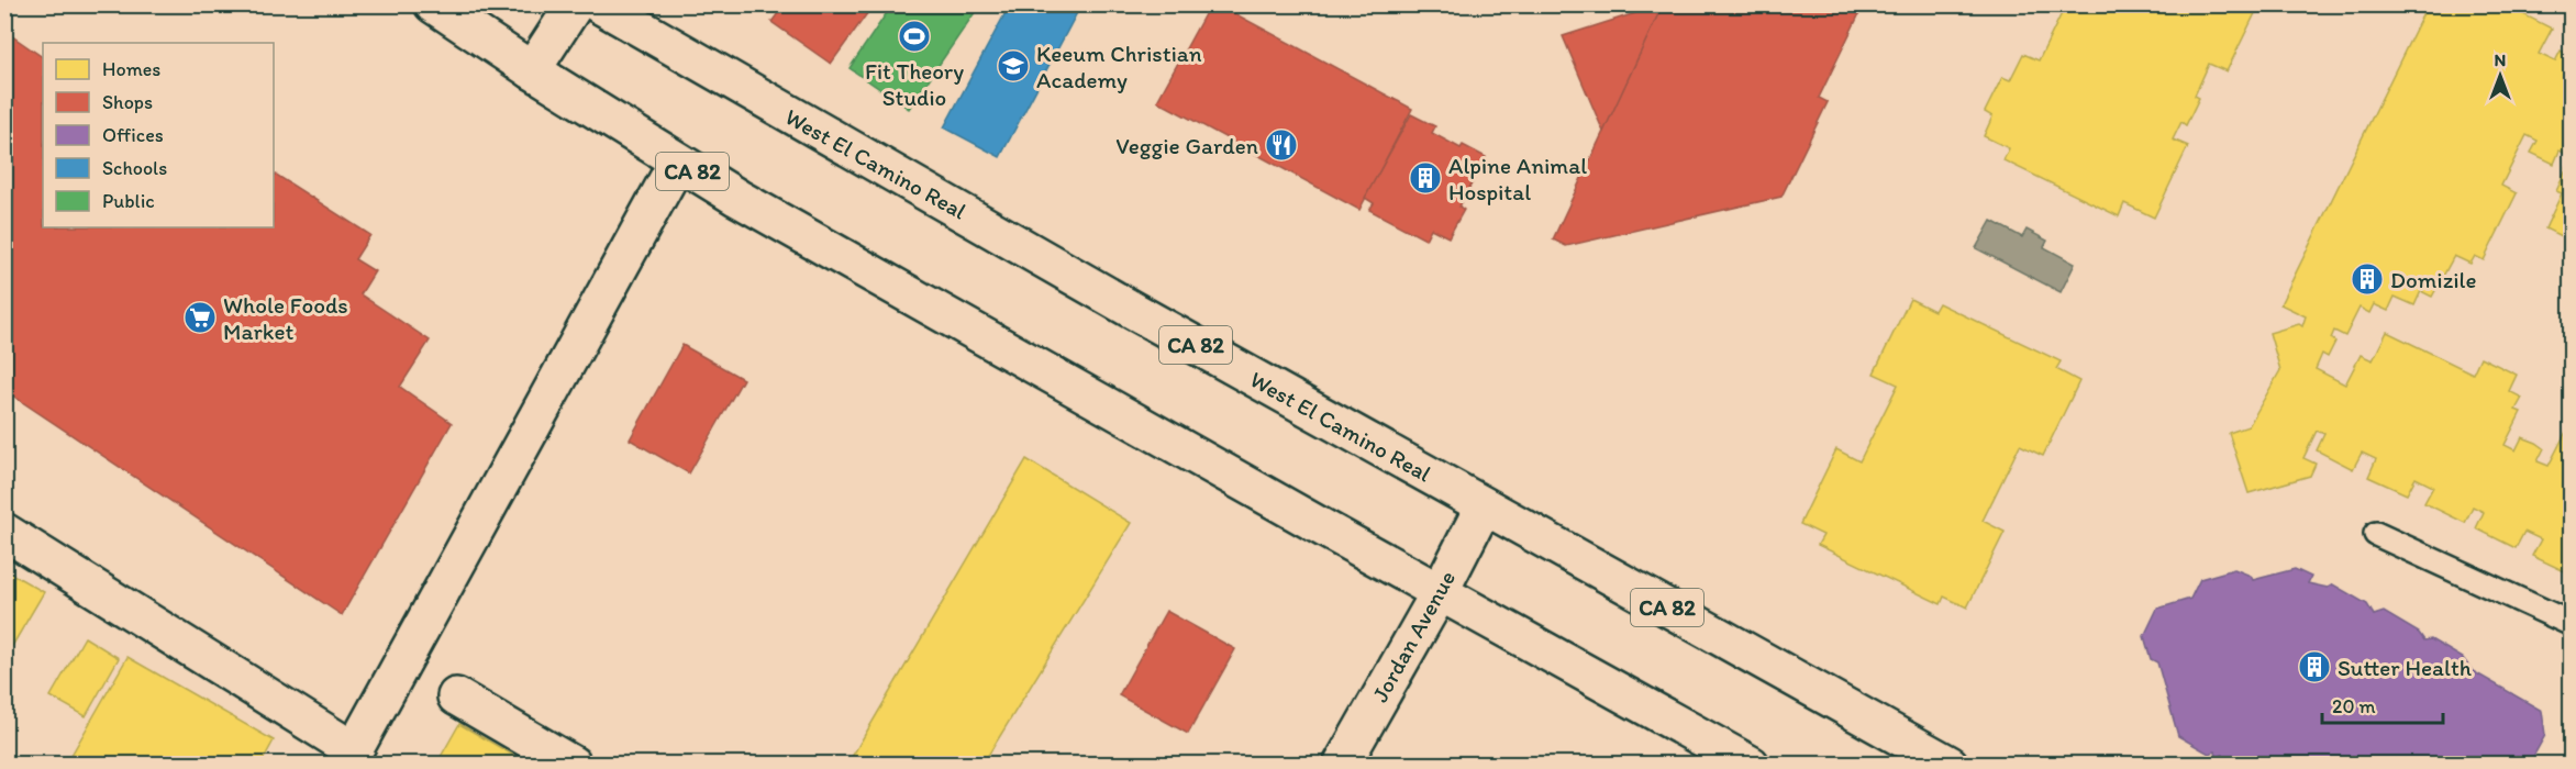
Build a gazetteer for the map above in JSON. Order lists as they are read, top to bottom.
{
  "streets": {
    "main road": ["West El Camino Real", "CA 82", "Jordan Avenue"]
  },
  "crossings": [
    ["West El Camino Real", "Jordan Avenue"],
    ["CA 82", "Jordan Avenue"]
  ],
  "places": {
    "sports": ["Fit Theory Studio"],
    "school or university": ["Keeum Christian Academy"],
    "restaurant": ["Veggie Garden"],
    "building": ["Alpine Animal Hospital", "Domizile", "Sutter Health"],
    "supermarket": ["Whole Foods Market"]
  },
  "legend": [
    "Homes",
    "Shops",
    "Offices",
    "Schools",
    "Public"
  ],
  "scale_bar": "20 m",
  "north": "top"
}
